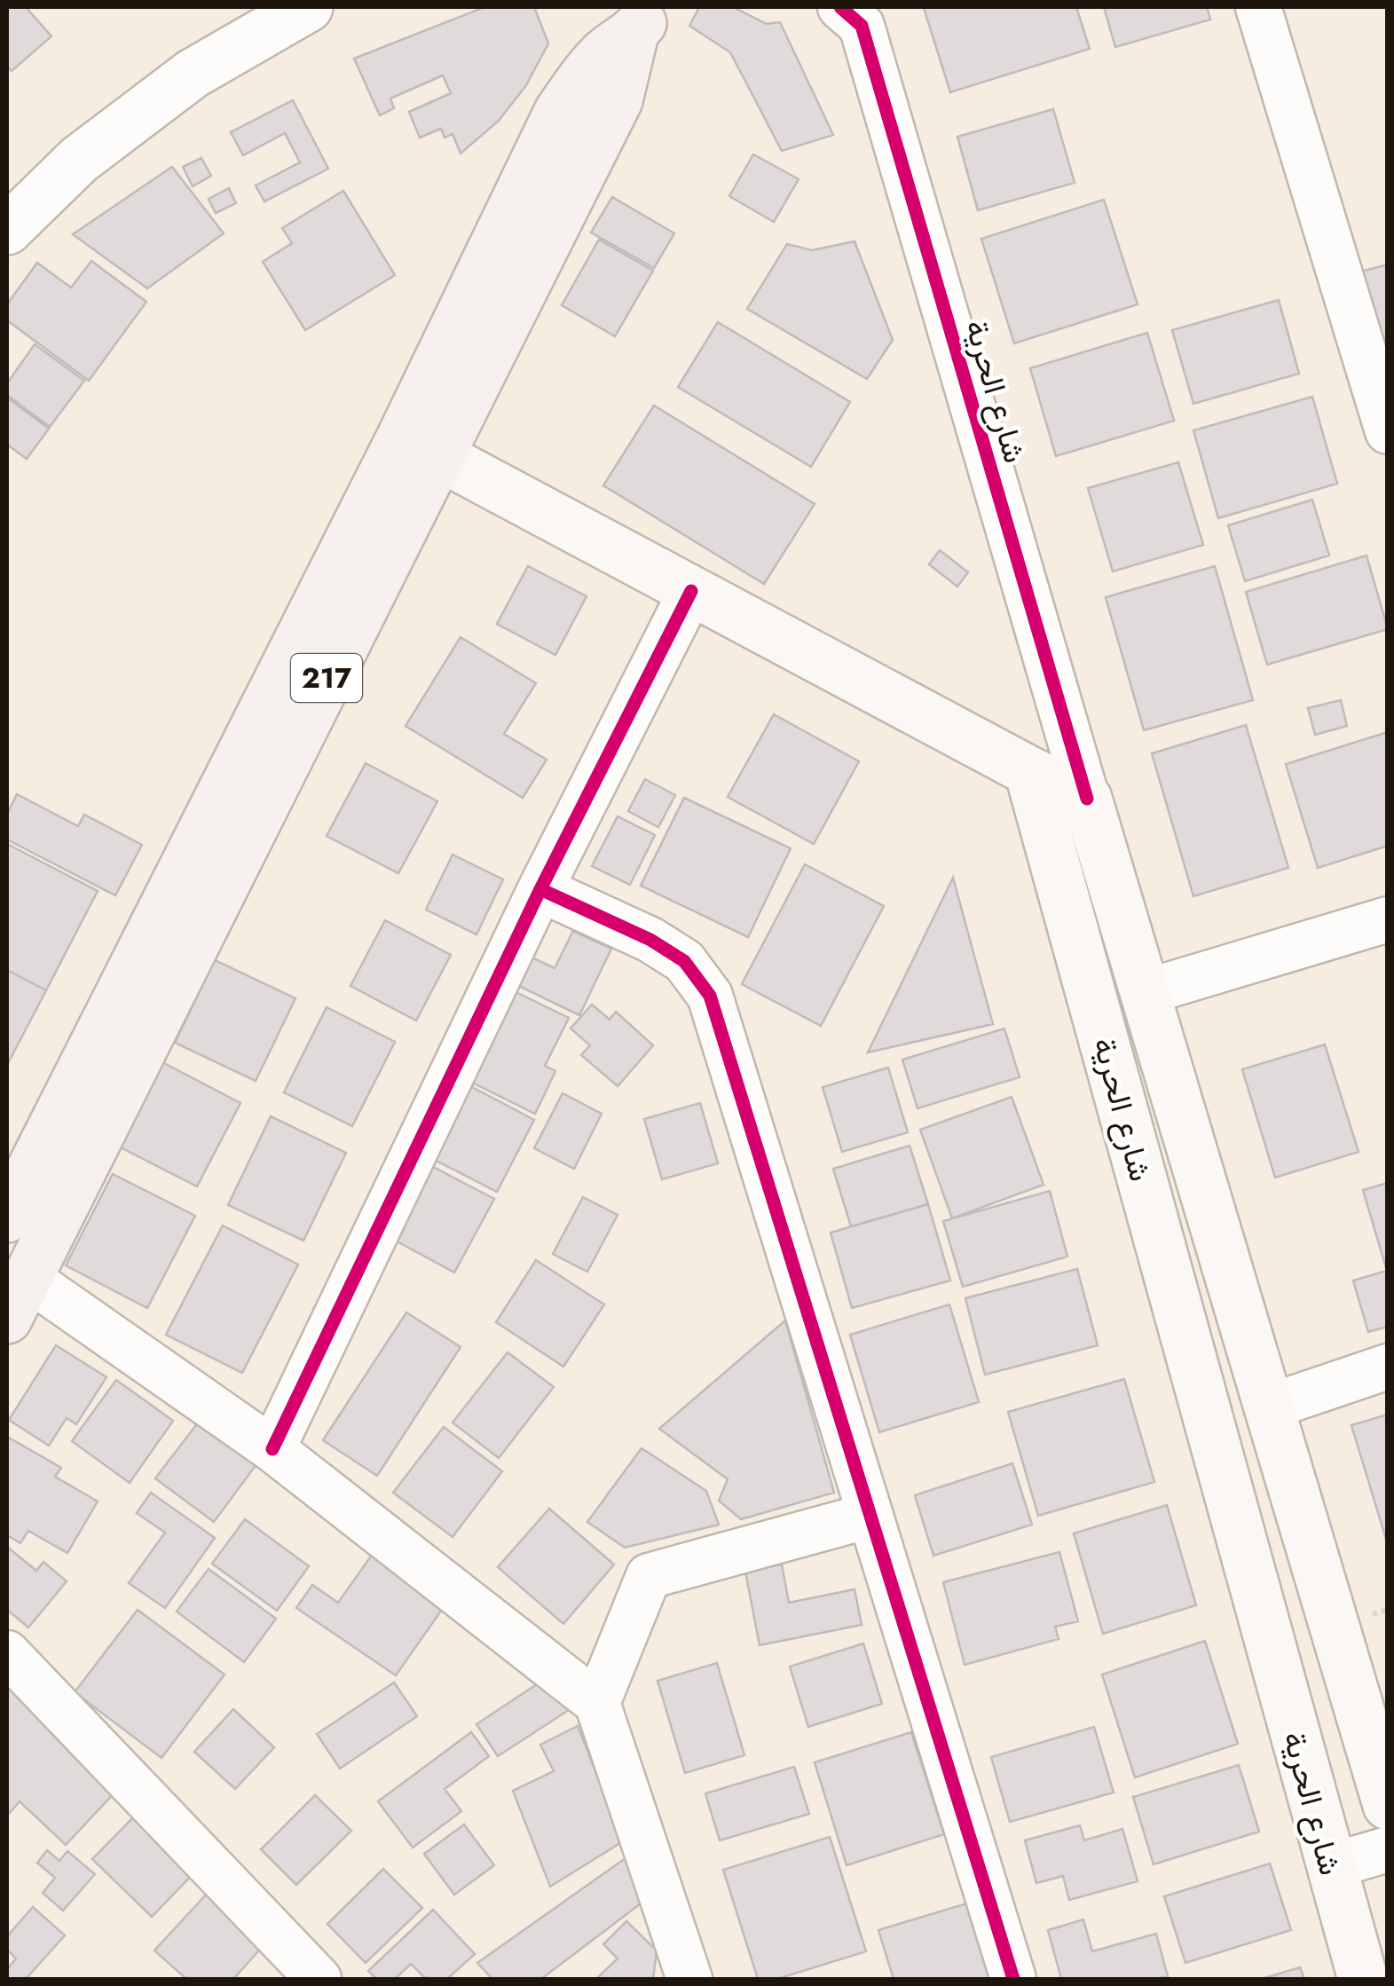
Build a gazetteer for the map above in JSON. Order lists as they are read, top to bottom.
{
  "streets": {
    "main road": ["شارع الحرية", "217"]
  }
}
